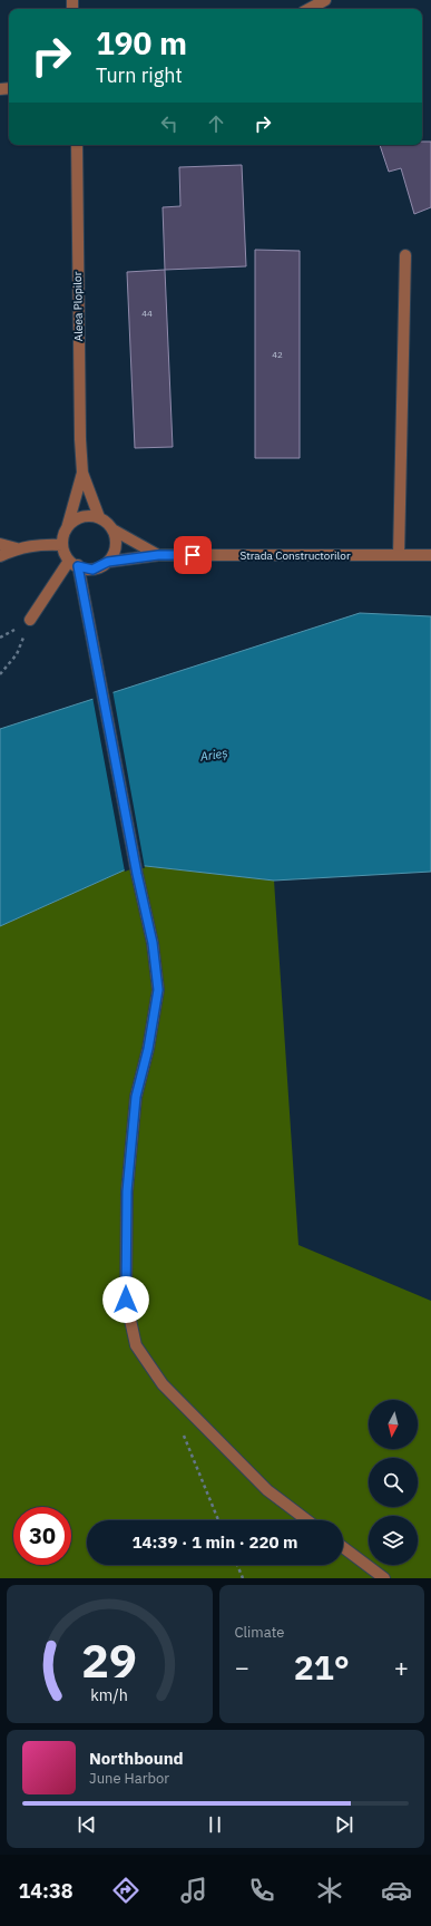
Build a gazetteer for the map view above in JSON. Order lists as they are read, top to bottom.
{
  "streets": {
    "street": ["Aleea Plopilor", "Strada Constructorilor"]
  },
  "crossings": [
    ["Aleea Plopilor", "Strada Constructorilor"]
  ],
  "water": ["Arieș"],
  "house_numbers": ["44", "42"],
  "north": "bottom",
  "page": {
    "turn": ["190 m", "Turn right"],
    "limit": "30",
    "trip": "14:39 · 1 min · 220 m",
    "tile": "Climate",
    "heat": ["−", "21°", "+"],
    "song": ["Northbound", "June Harbor"],
    "tabs": "14:38",
    "gauge": ["29", "km/h"]
  }
}
